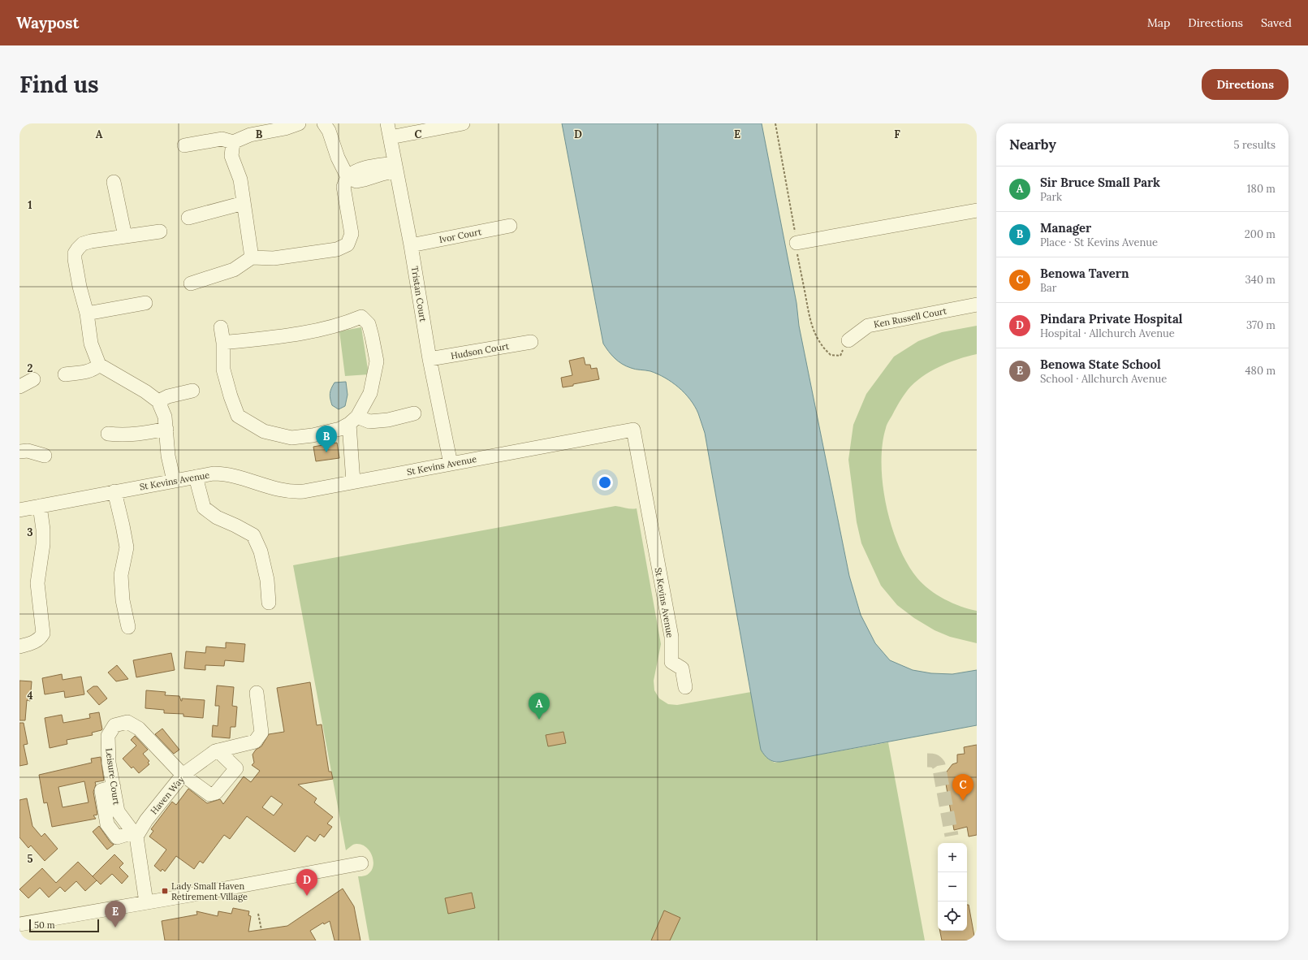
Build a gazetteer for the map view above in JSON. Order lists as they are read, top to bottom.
{
  "streets": {
    "street": [
      "Ivor Court",
      "Tristan Court",
      "Ken Russell Court",
      "Hudson Court",
      "St Kevins Avenue",
      "Leisure Court",
      "Haven Way"
    ]
  },
  "crossings": [
    ["Ivor Court", "Tristan Court"],
    ["Tristan Court", "Hudson Court"],
    ["Tristan Court", "St Kevins Avenue"],
    ["Leisure Court", "Haven Way"]
  ],
  "places": {
    "transit": ["Lady Small Haven Retirement Village"]
  },
  "scale_bar": "50 m",
  "page": {
    "header": "Waypost",
    "nav": ["Map", "Directions", "Saved"],
    "buttons": "Directions",
    "title": "Find us",
    "heading": ["Nearby", "5 results"],
    "list": [
      {
        "mark": "A",
        "name": "Sir Bruce Small Park",
        "note": "Park",
        "value": "180 m"
      },
      {
        "mark": "B",
        "name": "Manager",
        "note": "Place · St Kevins Avenue",
        "value": "200 m"
      },
      {
        "mark": "C",
        "name": "Benowa Tavern",
        "note": "Bar",
        "value": "340 m"
      },
      {
        "mark": "D",
        "name": "Pindara Private Hospital",
        "note": "Hospital · Allchurch Avenue",
        "value": "370 m"
      },
      {
        "mark": "E",
        "name": "Benowa State School",
        "note": "School · Allchurch Avenue",
        "value": "480 m"
      }
    ],
    "pins": [
      "B",
      "A",
      "C",
      "D",
      "E"
    ],
    "map_buttons": ["+", "−"],
    "scale": "50 m"
  },
  "grid": {
    "columns": [
      "A",
      "B",
      "C",
      "D",
      "E",
      "F"
    ],
    "rows": [
      "1",
      "2",
      "3",
      "4",
      "5"
    ]
  }
}
